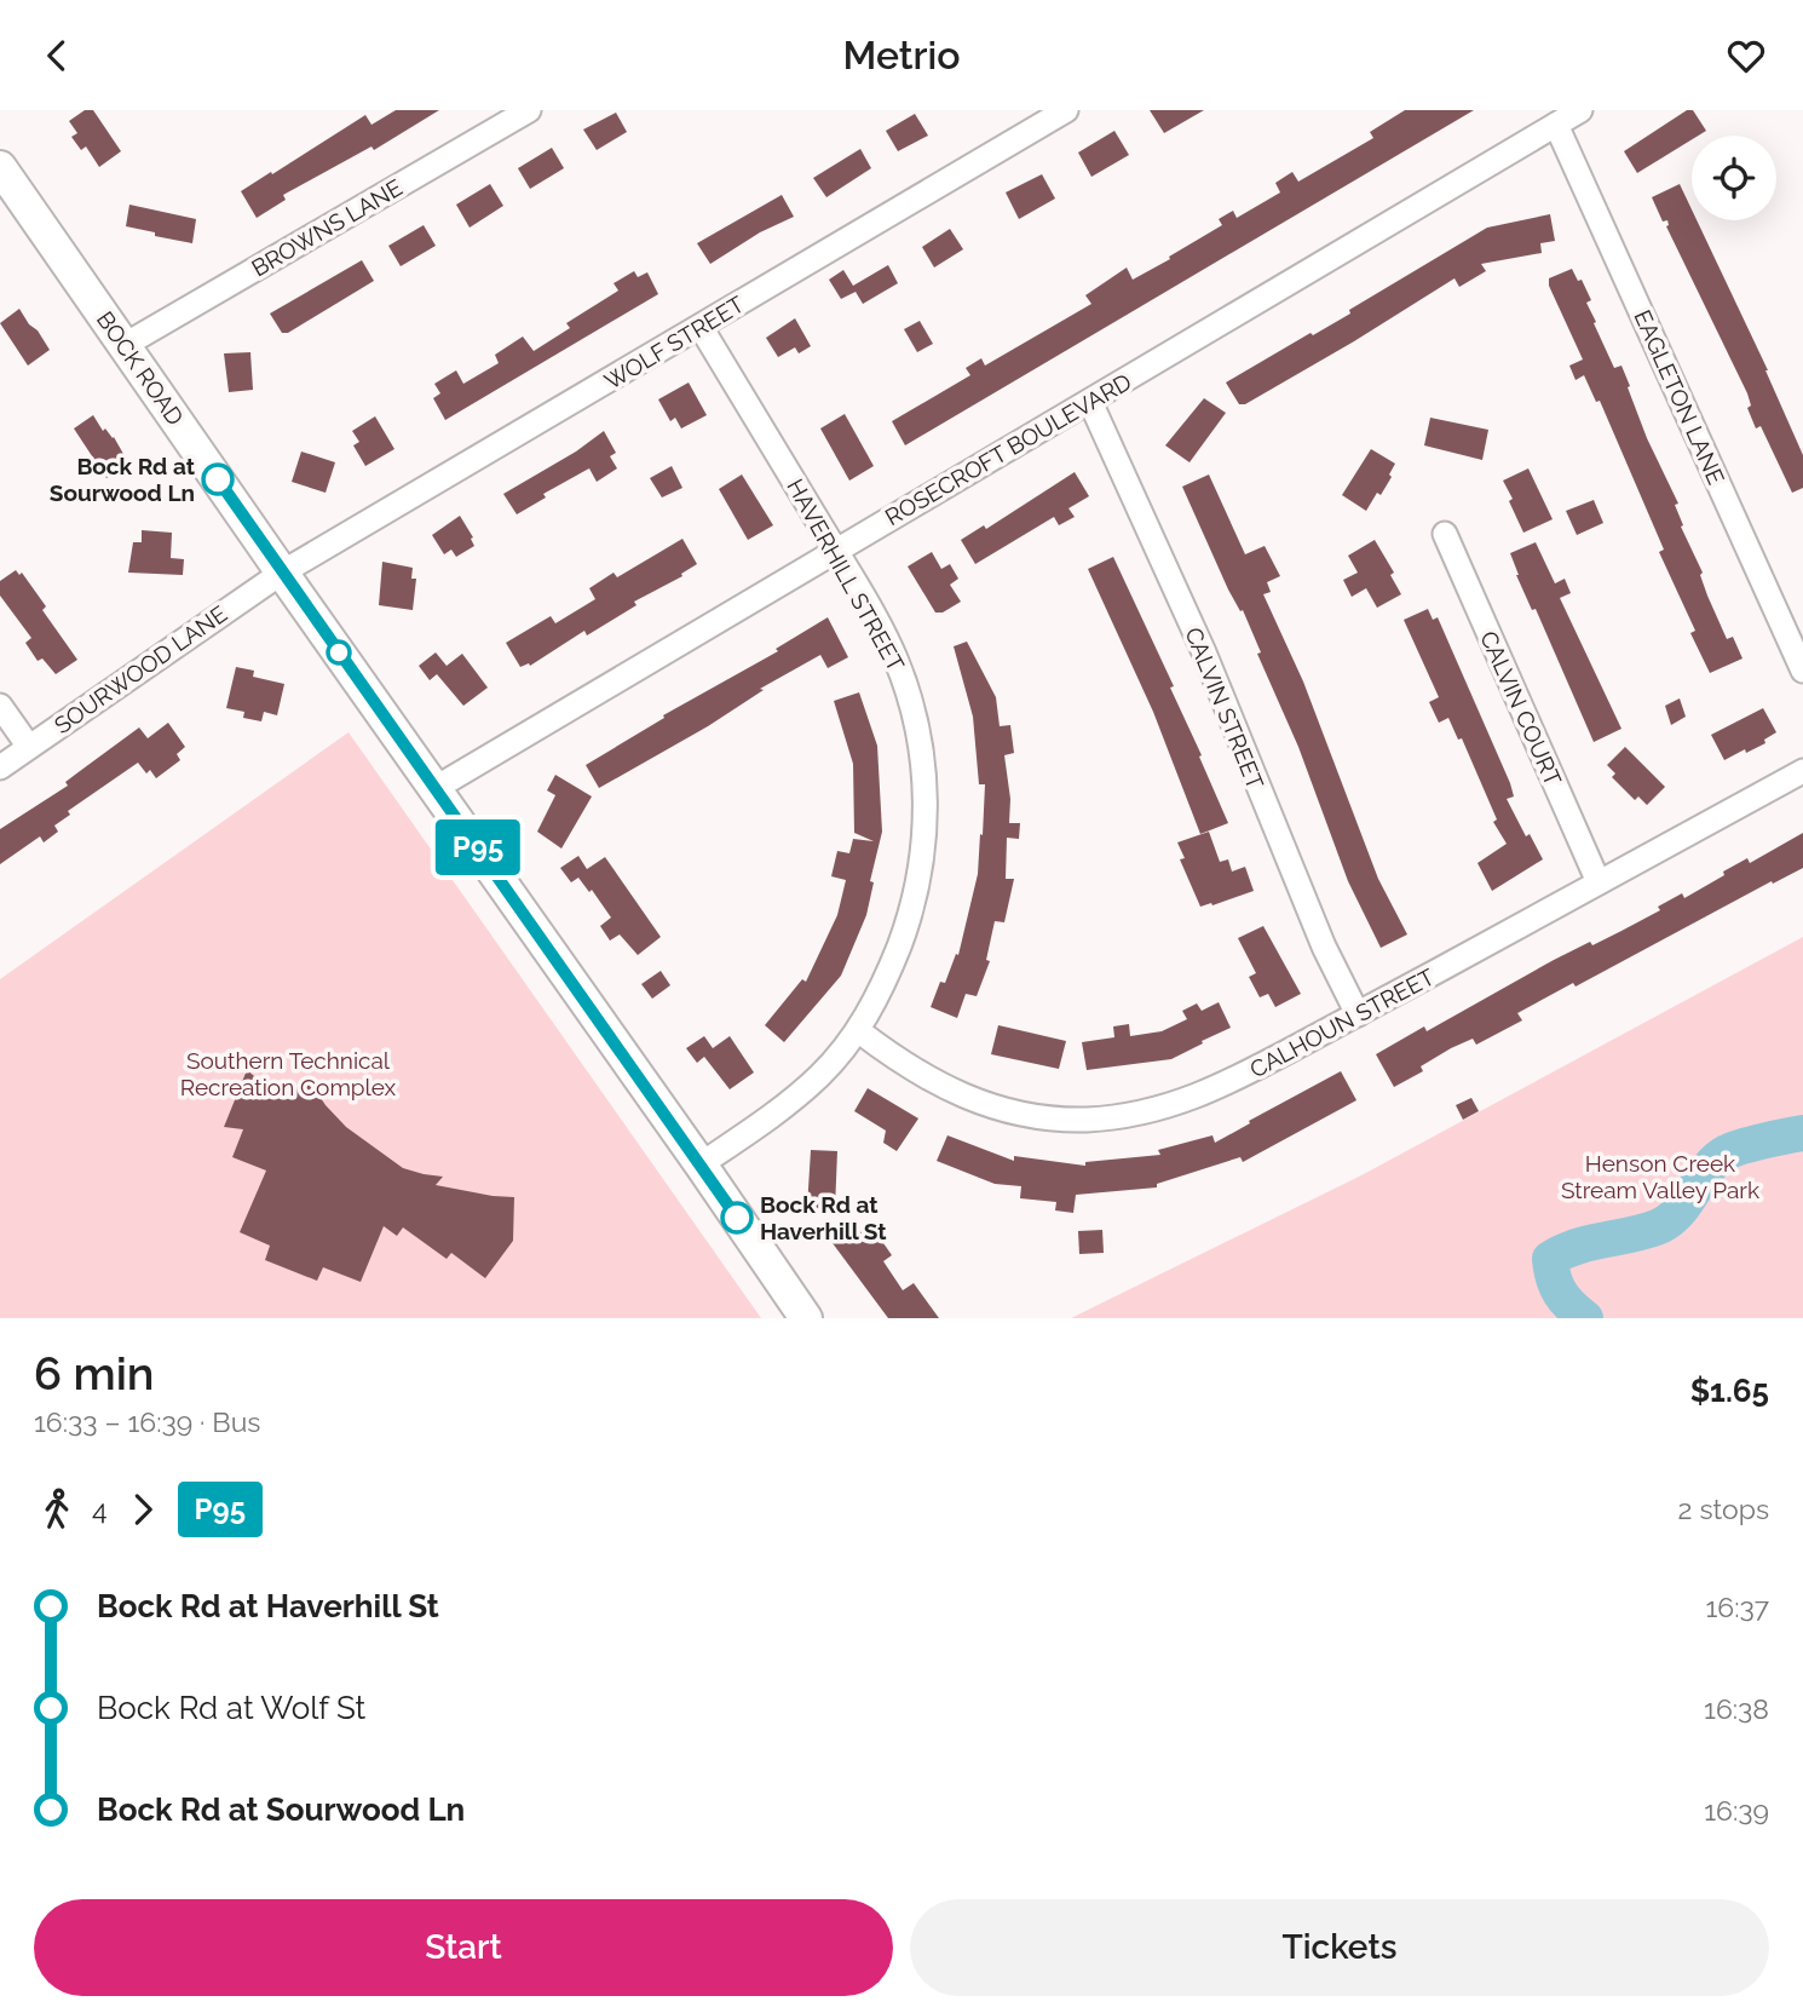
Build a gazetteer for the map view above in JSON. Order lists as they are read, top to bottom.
{
  "streets": {
    "main road": ["BOCK ROAD"],
    "street": [
      "BROWNS LANE",
      "WOLF STREET",
      "EAGLETON LANE",
      "ROSECROFT BOULEVARD",
      "HAVERHILL STREET",
      "SOURWOOD LANE",
      "CALVIN STREET",
      "CALVIN COURT",
      "CALHOUN STREET"
    ]
  },
  "crossings": [
    ["BROWNS LANE", "BOCK ROAD"],
    ["WOLF STREET", "BOCK ROAD"],
    ["WOLF STREET", "HAVERHILL STREET"],
    ["WOLF STREET", "SOURWOOD LANE"],
    ["BOCK ROAD", "ROSECROFT BOULEVARD"],
    ["BOCK ROAD", "HAVERHILL STREET"],
    ["BOCK ROAD", "SOURWOOD LANE"],
    ["EAGLETON LANE", "ROSECROFT BOULEVARD"],
    ["ROSECROFT BOULEVARD", "HAVERHILL STREET"],
    ["ROSECROFT BOULEVARD", "CALVIN STREET"],
    ["HAVERHILL STREET", "CALHOUN STREET"],
    ["CALVIN STREET", "CALHOUN STREET"],
    ["CALVIN COURT", "CALHOUN STREET"]
  ],
  "parks": ["Southern Technical Recreation Complex", "Henson Creek Stream Valley Park"],
  "places": ["Bock Rd at Sourwood Ln", "Bock Rd at Haverhill St"],
  "lines": ["bus line P95"],
  "page": {
    "header": "Metrio",
    "on_map": "P95",
    "heading": ["6 min", "16:33 – 16:39 · Bus", "$1.65"],
    "legs": ["4", "P95", "2 stops"],
    "list": [
      {
        "name": "Bock Rd at Haverhill St",
        "value": "16:37"
      },
      {
        "name": "Bock Rd at Wolf St",
        "value": "16:38"
      },
      {
        "name": "Bock Rd at Sourwood Ln",
        "value": "16:39"
      }
    ],
    "buttons": ["Start", "Tickets"]
  }
}
